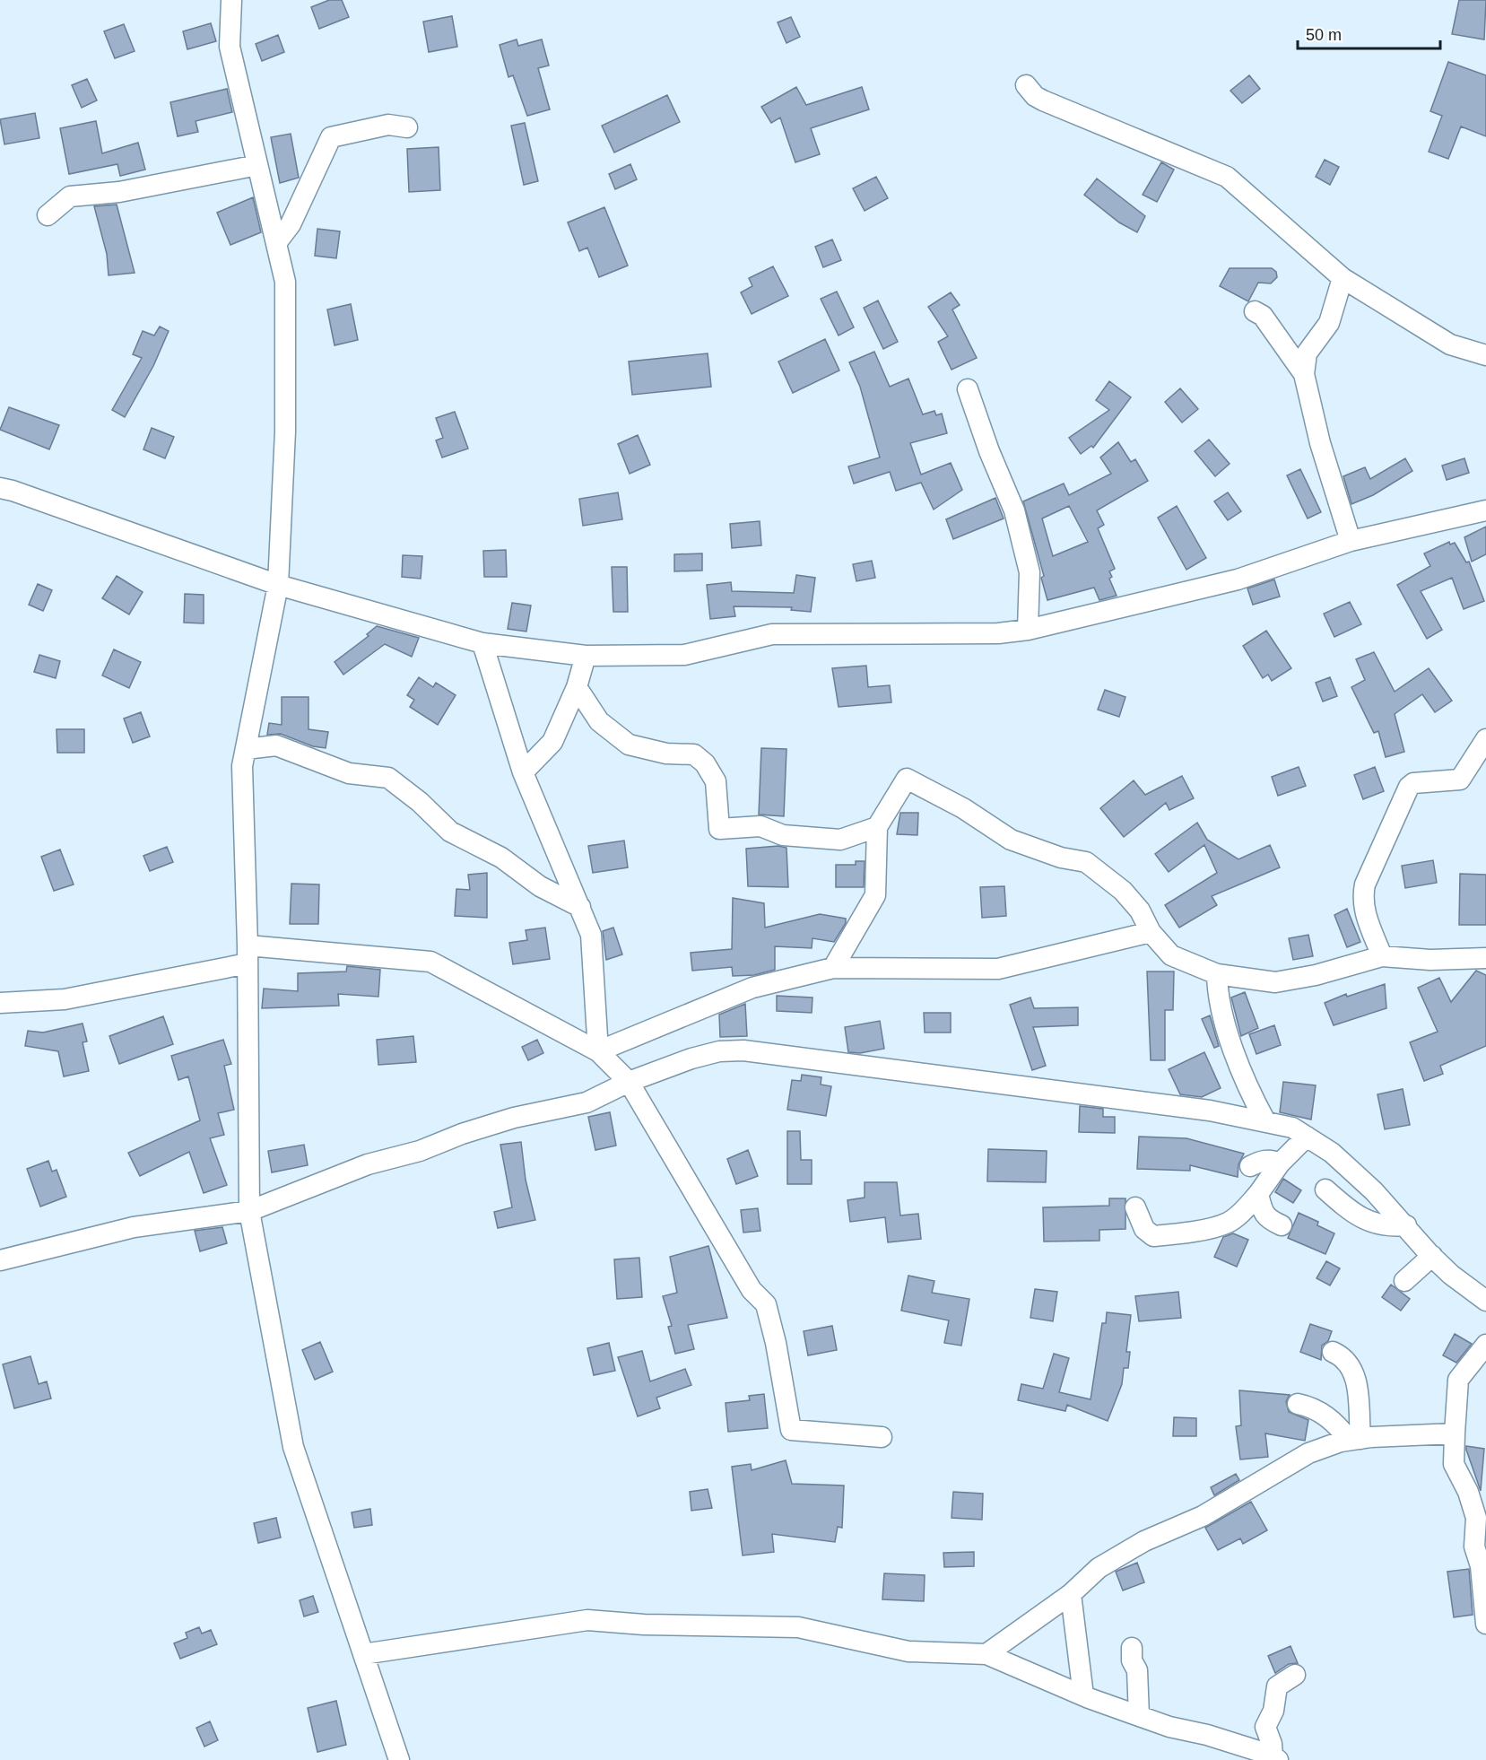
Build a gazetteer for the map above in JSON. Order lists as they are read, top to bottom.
{
  "scale_bar": "50 m"
}
